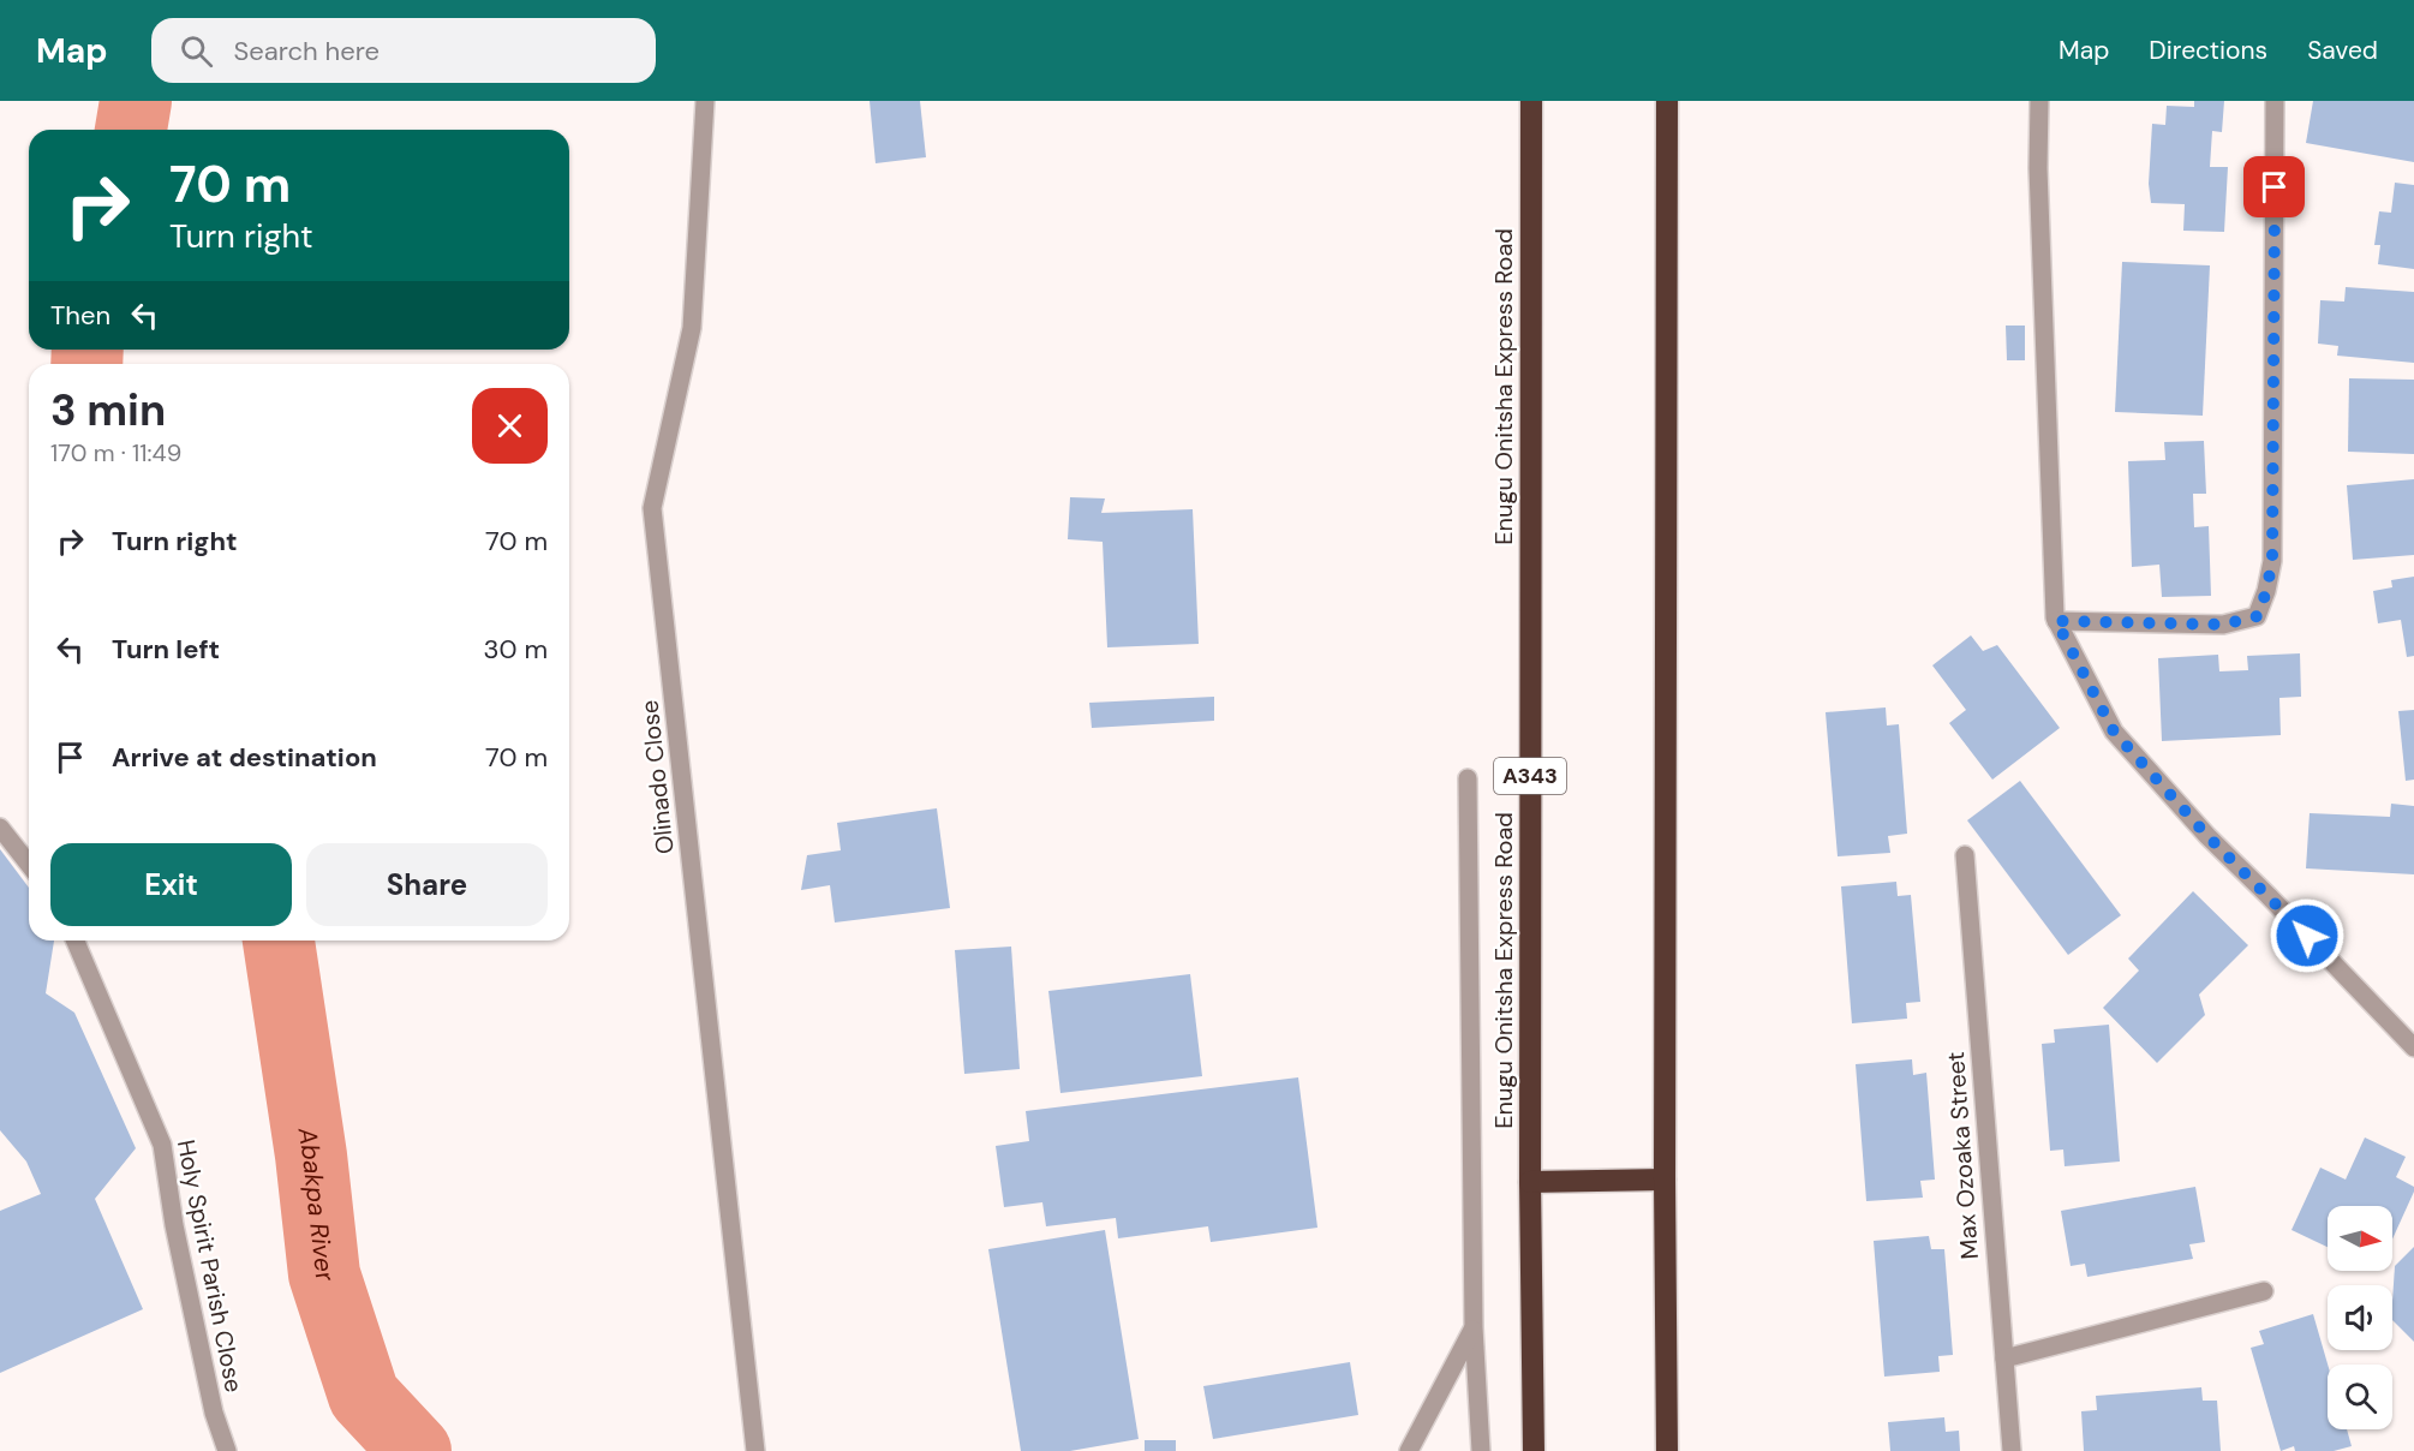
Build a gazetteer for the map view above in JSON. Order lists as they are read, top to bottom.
{
  "streets": {
    "highway": ["Enugu Onitsha Express Road", "A343"],
    "street": ["Olinado Close", "Max Ozoaka Street", "Holy Spirit Parish Close"]
  },
  "water": ["Abakpa River"],
  "north": "right",
  "page": {
    "header": "Map",
    "search": "Search here",
    "nav": ["Map", "Directions", "Saved"],
    "turn": ["70 m", "Turn right"],
    "then": "Then",
    "heading": ["3 min", "170 m · 11:49"],
    "list": [
      {
        "name": "Turn right",
        "value": "70 m"
      },
      {
        "name": "Turn left",
        "value": "30 m"
      },
      {
        "name": "Arrive at destination",
        "value": "70 m"
      }
    ],
    "buttons": ["Exit", "Share"]
  }
}
